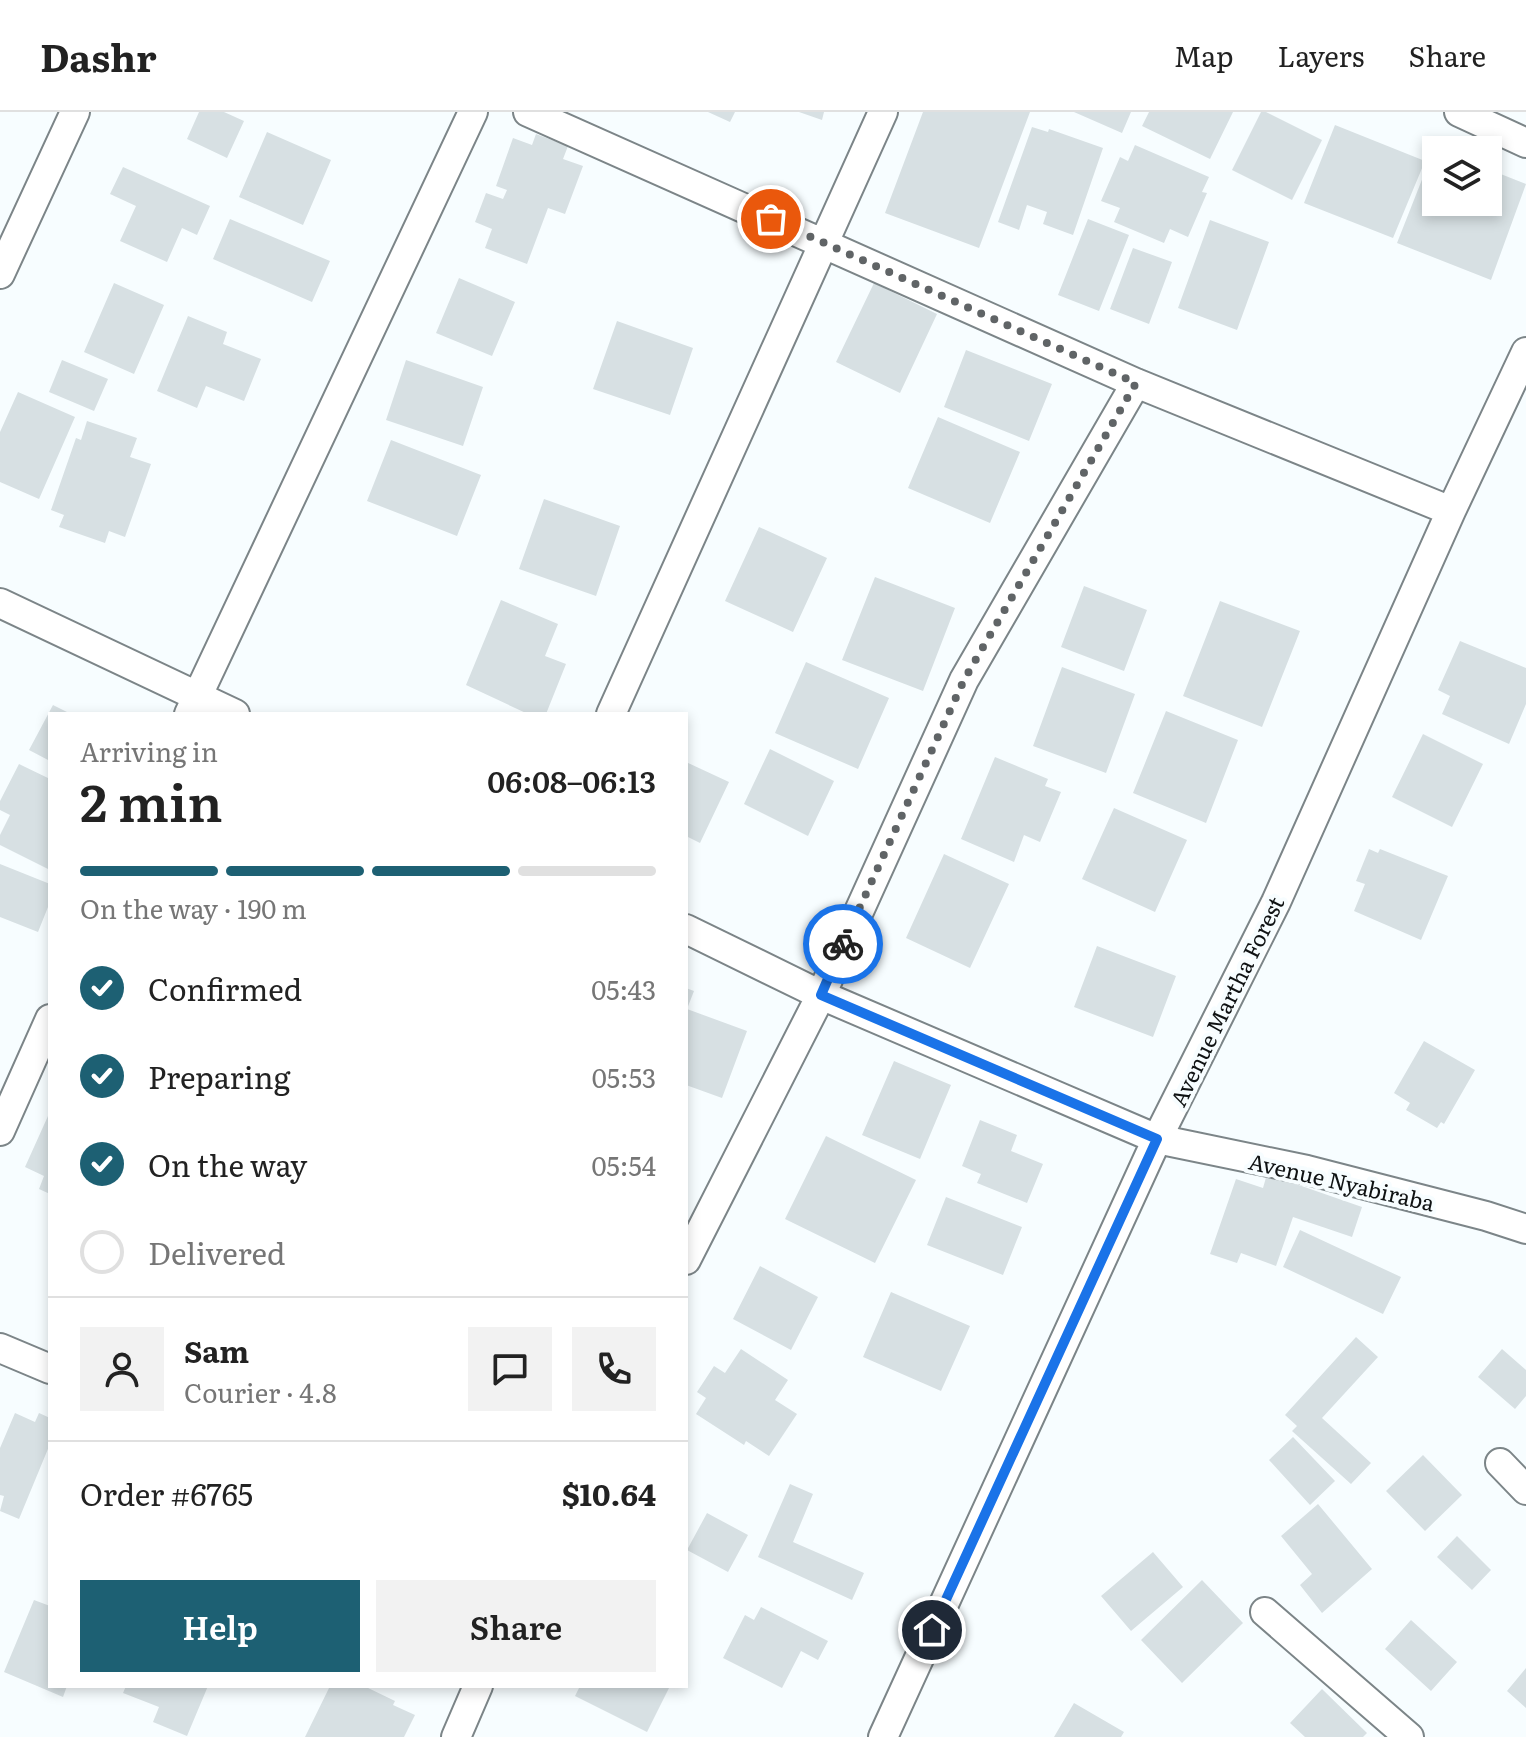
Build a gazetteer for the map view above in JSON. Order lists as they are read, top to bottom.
{
  "streets": {
    "street": ["Avenue Martha Forest", "Avenue Nyabiraba"]
  },
  "crossings": [
    ["Avenue Martha Forest", "Avenue Nyabiraba"]
  ],
  "page": {
    "header": "Dashr",
    "nav": ["Map", "Layers", "Share"],
    "heading": ["2 min", "Arriving in", "06:08–06:13"],
    "panel": [
      "Sam",
      "Courier · 4.8",
      "Order #6765",
      "$10.64"
    ],
    "bar": "On the way · 190 m",
    "list": [
      ["Confirmed", "05:43"],
      ["Preparing", "05:53"],
      ["On the way", "05:54"],
      "Delivered"
    ],
    "buttons": ["Help", "Share"]
  }
}
